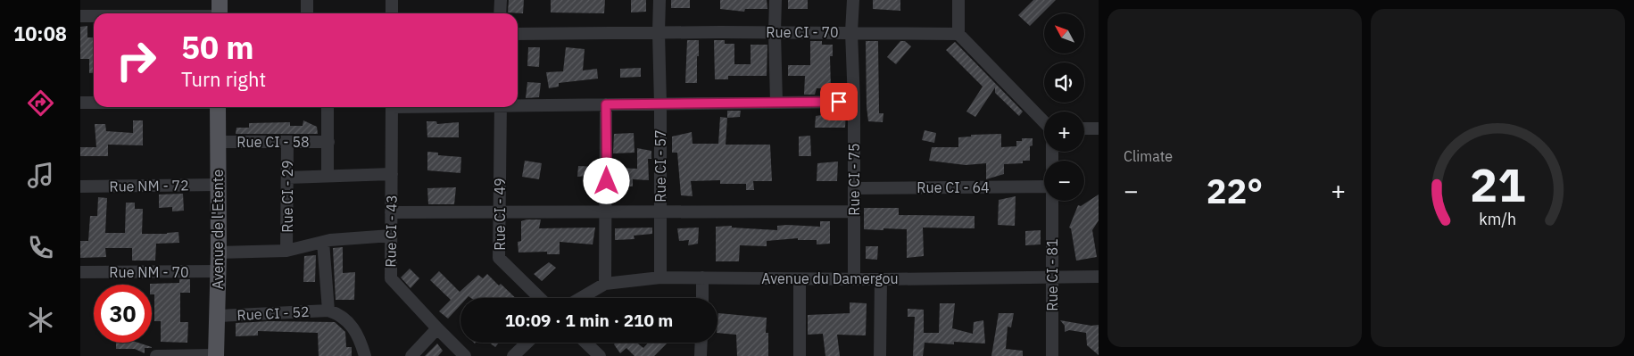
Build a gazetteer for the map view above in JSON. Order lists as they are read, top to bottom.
{
  "streets": {
    "main road": ["Avenue de l'Etente"],
    "street": [
      "Rue CI - 70",
      "Rue CI - 58",
      "Rue CI - 57",
      "Rue CI - 75",
      "Rue NM - 72",
      "Rue CI - 64",
      "Rue CI - 29",
      "Rue CI - 49",
      "Rue CI - 43",
      "Rue NM - 70",
      "Rue CI - 81",
      "Avenue du Damergou",
      "Rue CI - 52"
    ]
  },
  "crossings": [
    ["Rue CI - 70", "Rue CI - 57"],
    ["Rue CI - 70", "Rue CI - 75"],
    ["Rue CI - 58", "Rue CI - 29"],
    ["Rue CI - 58", "Avenue de l'Etente"],
    ["Rue CI - 57", "Avenue du Damergou"],
    ["Rue CI - 75", "Rue CI - 64"],
    ["Rue CI - 75", "Avenue du Damergou"],
    ["Rue NM - 72", "Avenue de l'Etente"],
    ["Avenue de l'Etente", "Rue NM - 70"],
    ["Avenue de l'Etente", "Rue CI - 52"],
    ["Rue CI - 81", "Avenue du Damergou"]
  ],
  "north": "top left",
  "page": {
    "tabs": "10:08",
    "tile": "Climate",
    "map_buttons": ["+", "−"],
    "turn": ["50 m", "Turn right"],
    "heat": ["−", "22°", "+"],
    "limit": "30",
    "trip": "10:09 · 1 min · 210 m",
    "gauge": ["21", "km/h"]
  }
}
